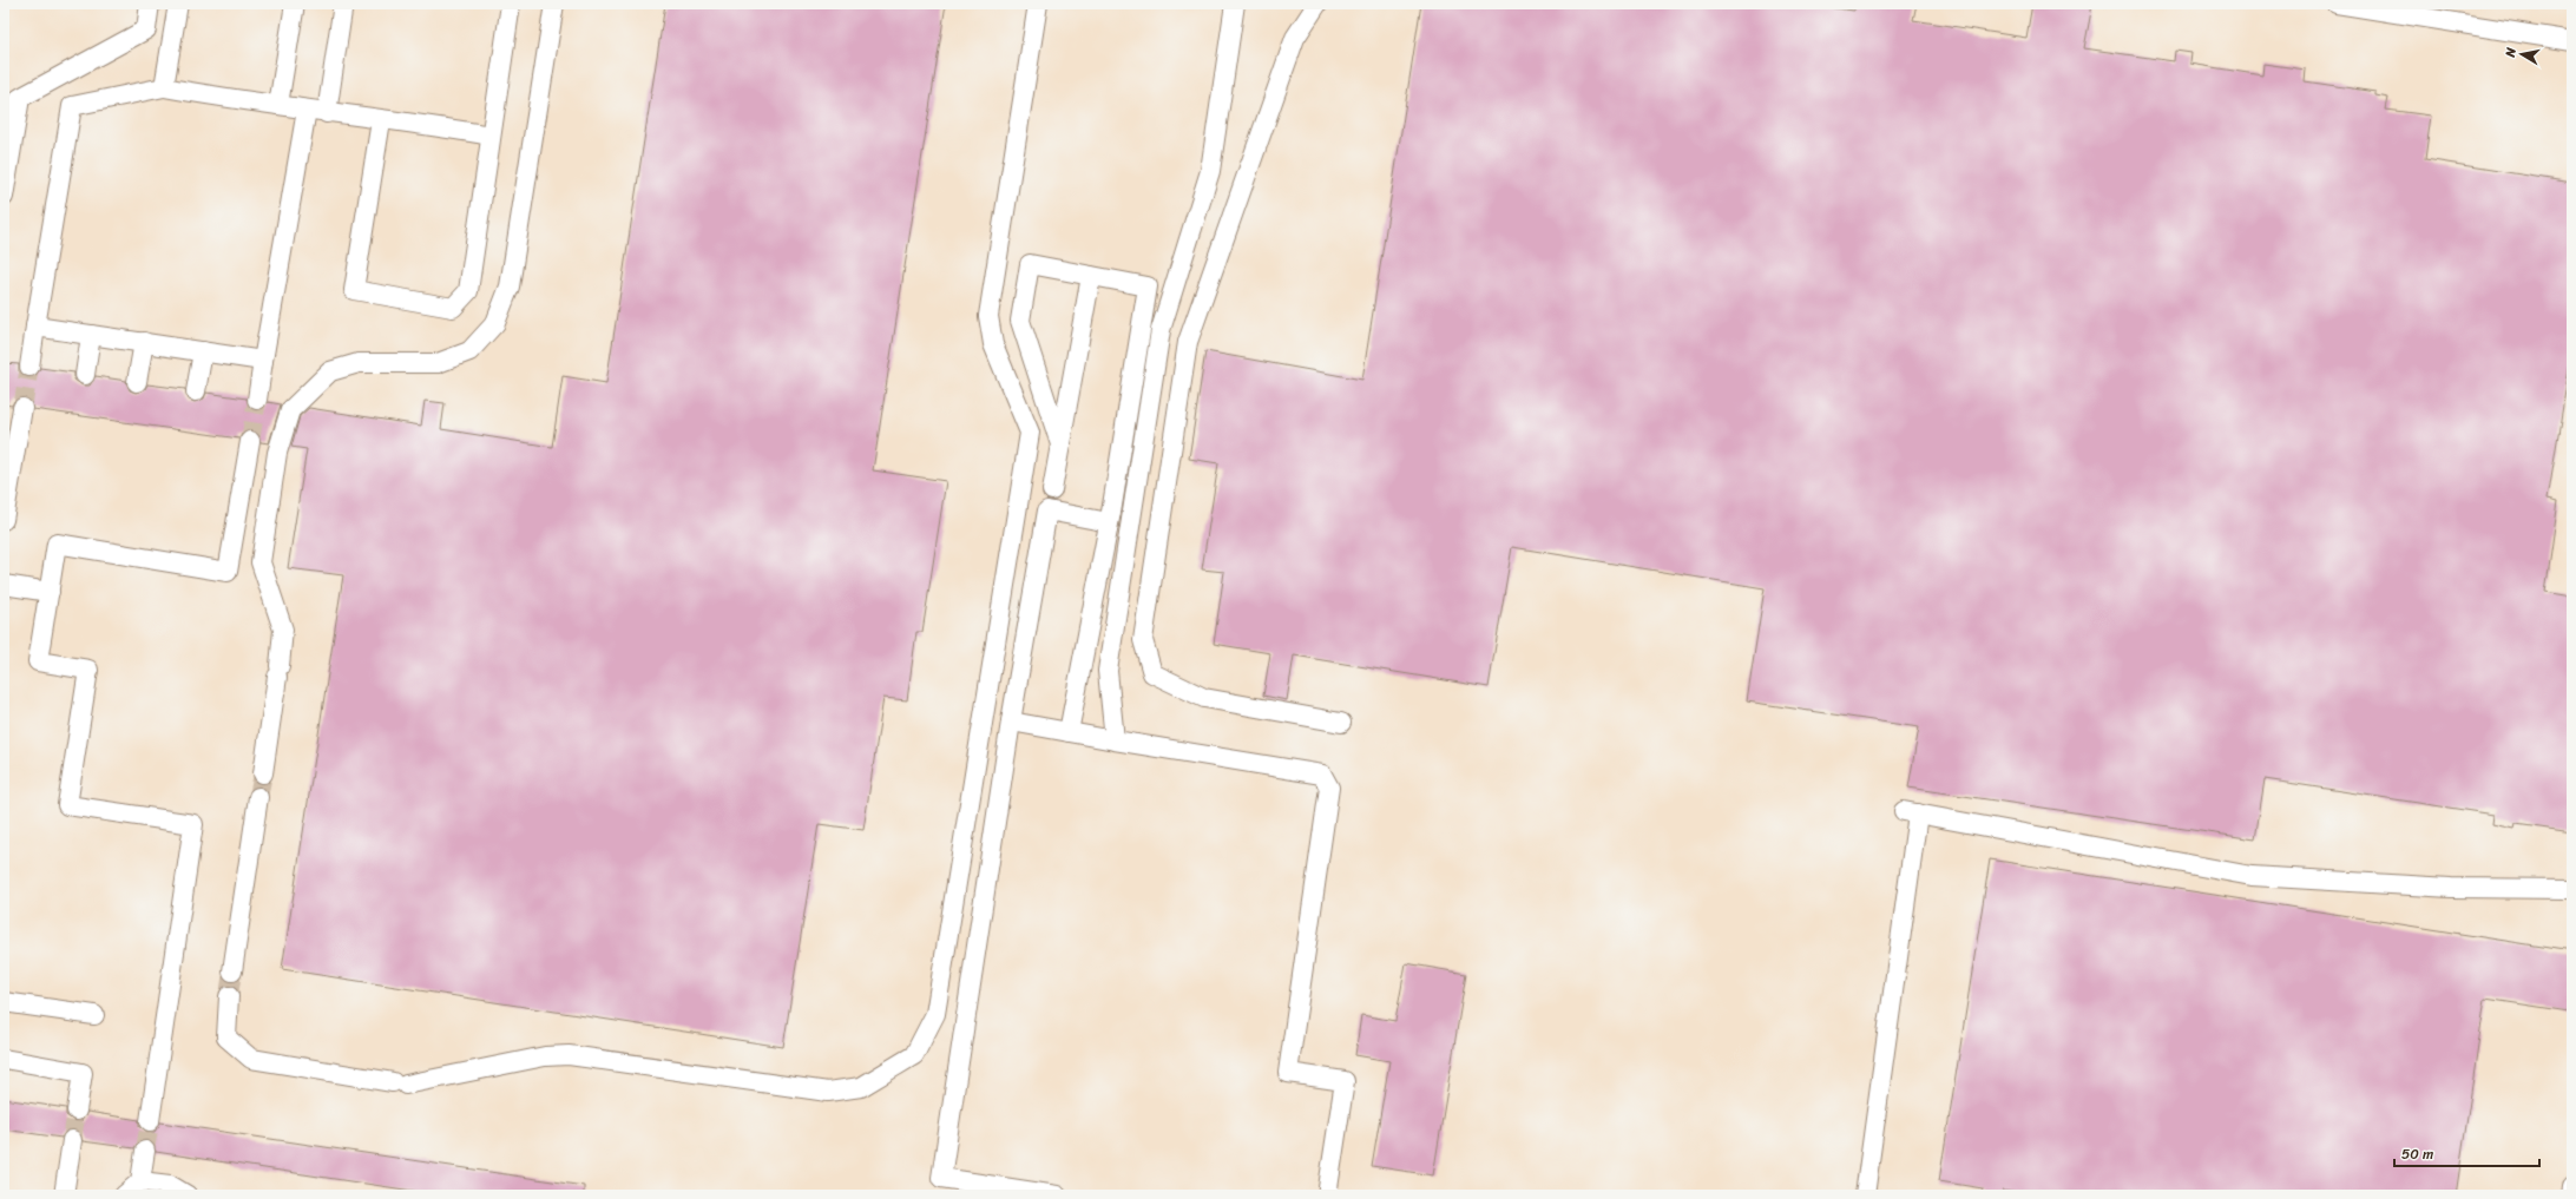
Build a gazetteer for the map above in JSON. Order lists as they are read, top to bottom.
{
  "scale_bar": "50 m",
  "north": "left"
}
